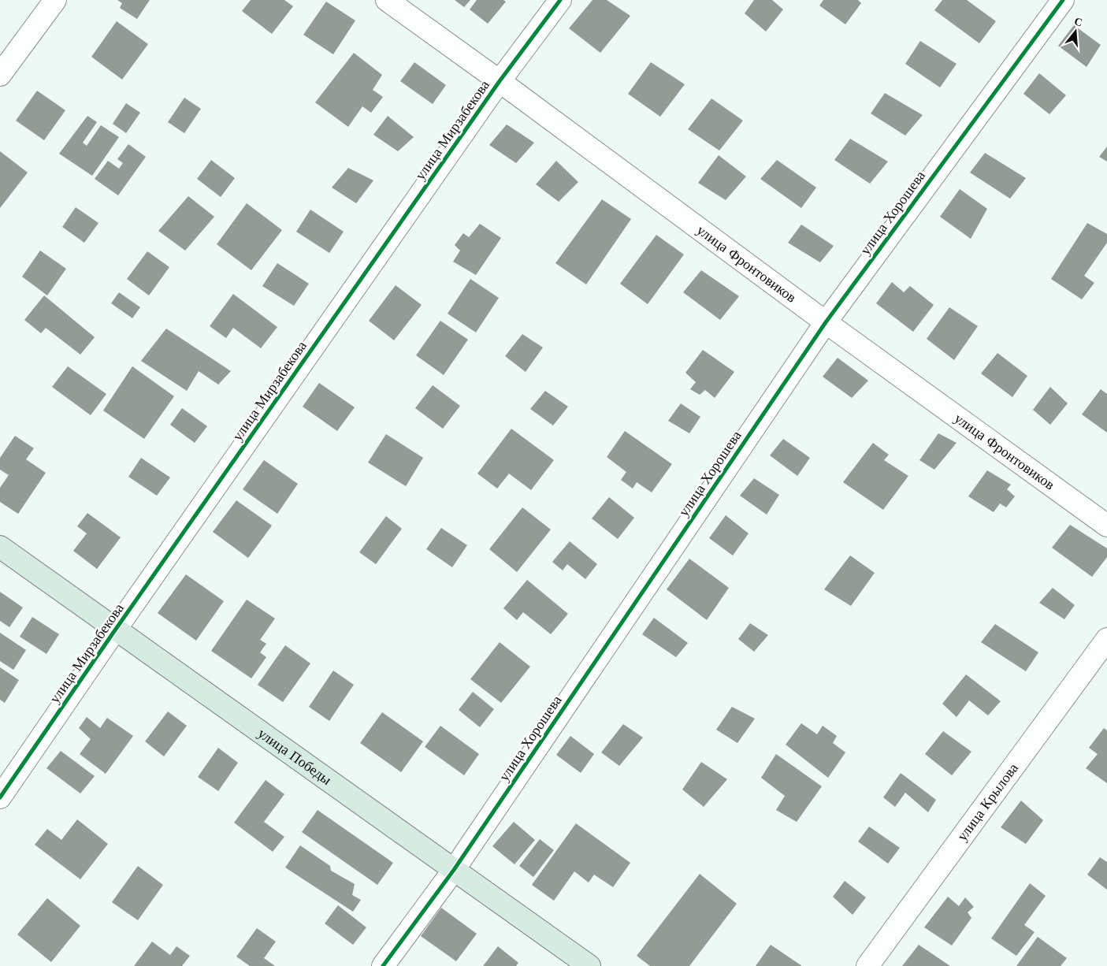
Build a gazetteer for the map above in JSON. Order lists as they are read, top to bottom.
{
  "streets": {
    "main road": ["улица Победы"],
    "street": [
      "улица Мирзабекова",
      "улица Хорошева",
      "улица Фронтовиков",
      "улица Крылова"
    ]
  },
  "crossings": [
    ["улица Мирзабекова", "улица Фронтовиков"],
    ["улица Мирзабекова", "улица Победы"],
    ["улица Хорошева", "улица Фронтовиков"],
    ["улица Хорошева", "улица Победы"]
  ],
  "north": "top"
}
